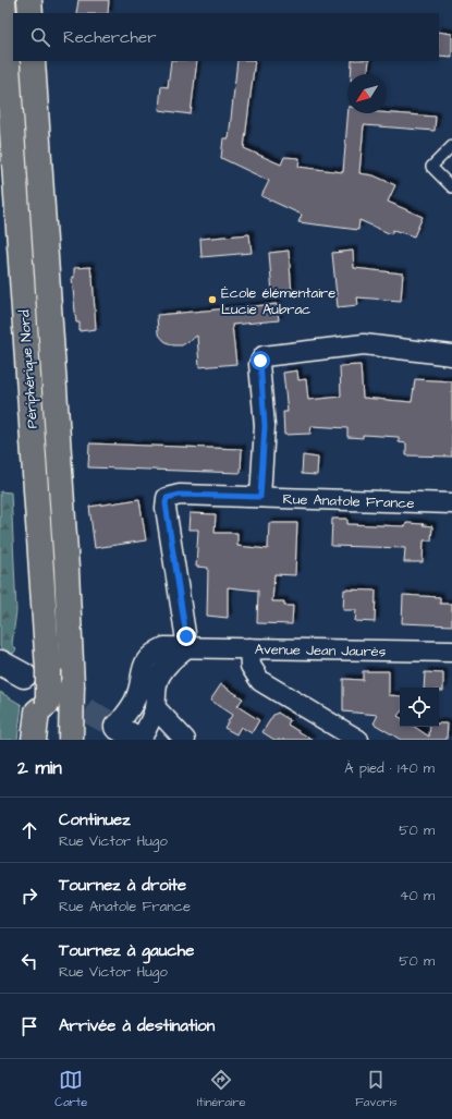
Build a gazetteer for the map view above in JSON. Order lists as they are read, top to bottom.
{
  "streets": {
    "highway": ["Périphérique Nord"],
    "street": ["Rue Anatole France", "Avenue Jean Jaurès"]
  },
  "crossings": [
    ["Rue Anatole France", "Avenue Jean Jaurès"]
  ],
  "places": ["École élémentaire Lucie Aubrac"],
  "north": "bottom left",
  "page": {
    "search": "Rechercher",
    "heading": ["2 min", "À pied · 140 m"],
    "list": [
      ["Continuez", "Rue Victor Hugo", "50 m"],
      ["Tournez à droite", "Rue Anatole France", "40 m"],
      ["Tournez à gauche", "Rue Victor Hugo", "50 m"],
      "Arrivée à destination"
    ],
    "nav": ["Carte", "Itinéraire", "Favoris"]
  }
}
